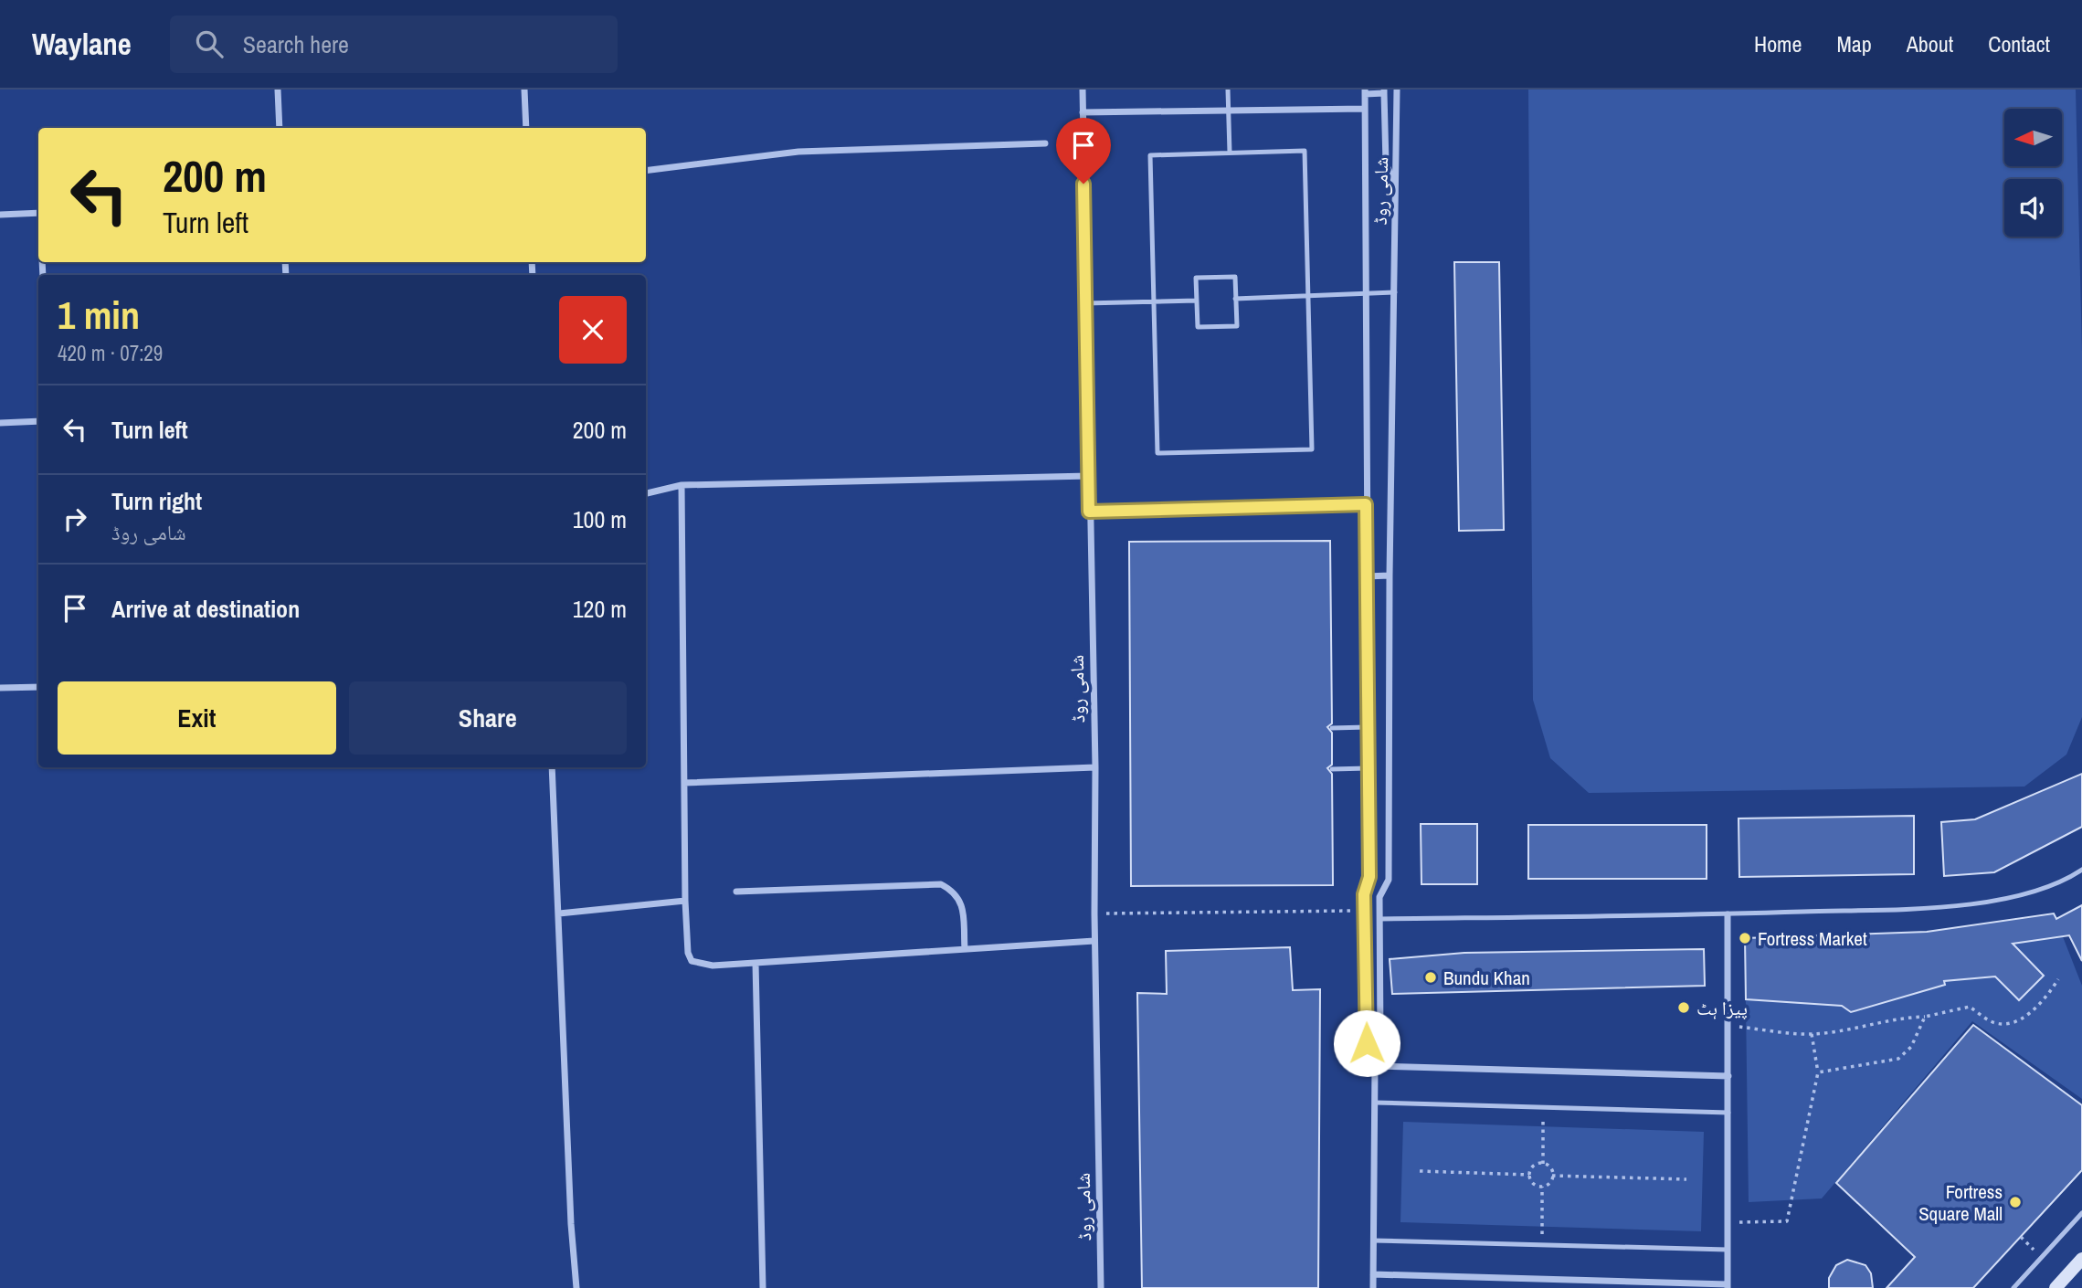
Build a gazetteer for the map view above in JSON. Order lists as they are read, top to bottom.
{
  "streets": {
    "street": ["شامی روڈ"]
  },
  "places": [
    "Fortress Market",
    "Bundu Khan",
    "پیزا ہٹ",
    "Fortress Square Mall"
  ],
  "north": "left",
  "page": {
    "header": "Waylane",
    "search": "Search here",
    "nav": [
      "Home",
      "Map",
      "About",
      "Contact"
    ],
    "turn": ["200 m", "Turn left"],
    "heading": ["1 min", "420 m · 07:29"],
    "list": [
      {
        "name": "Turn left",
        "value": "200 m"
      },
      {
        "name": "Turn right",
        "note": "شامی روڈ",
        "value": "100 m"
      },
      {
        "name": "Arrive at destination",
        "value": "120 m"
      }
    ],
    "buttons": ["Exit", "Share"]
  }
}
